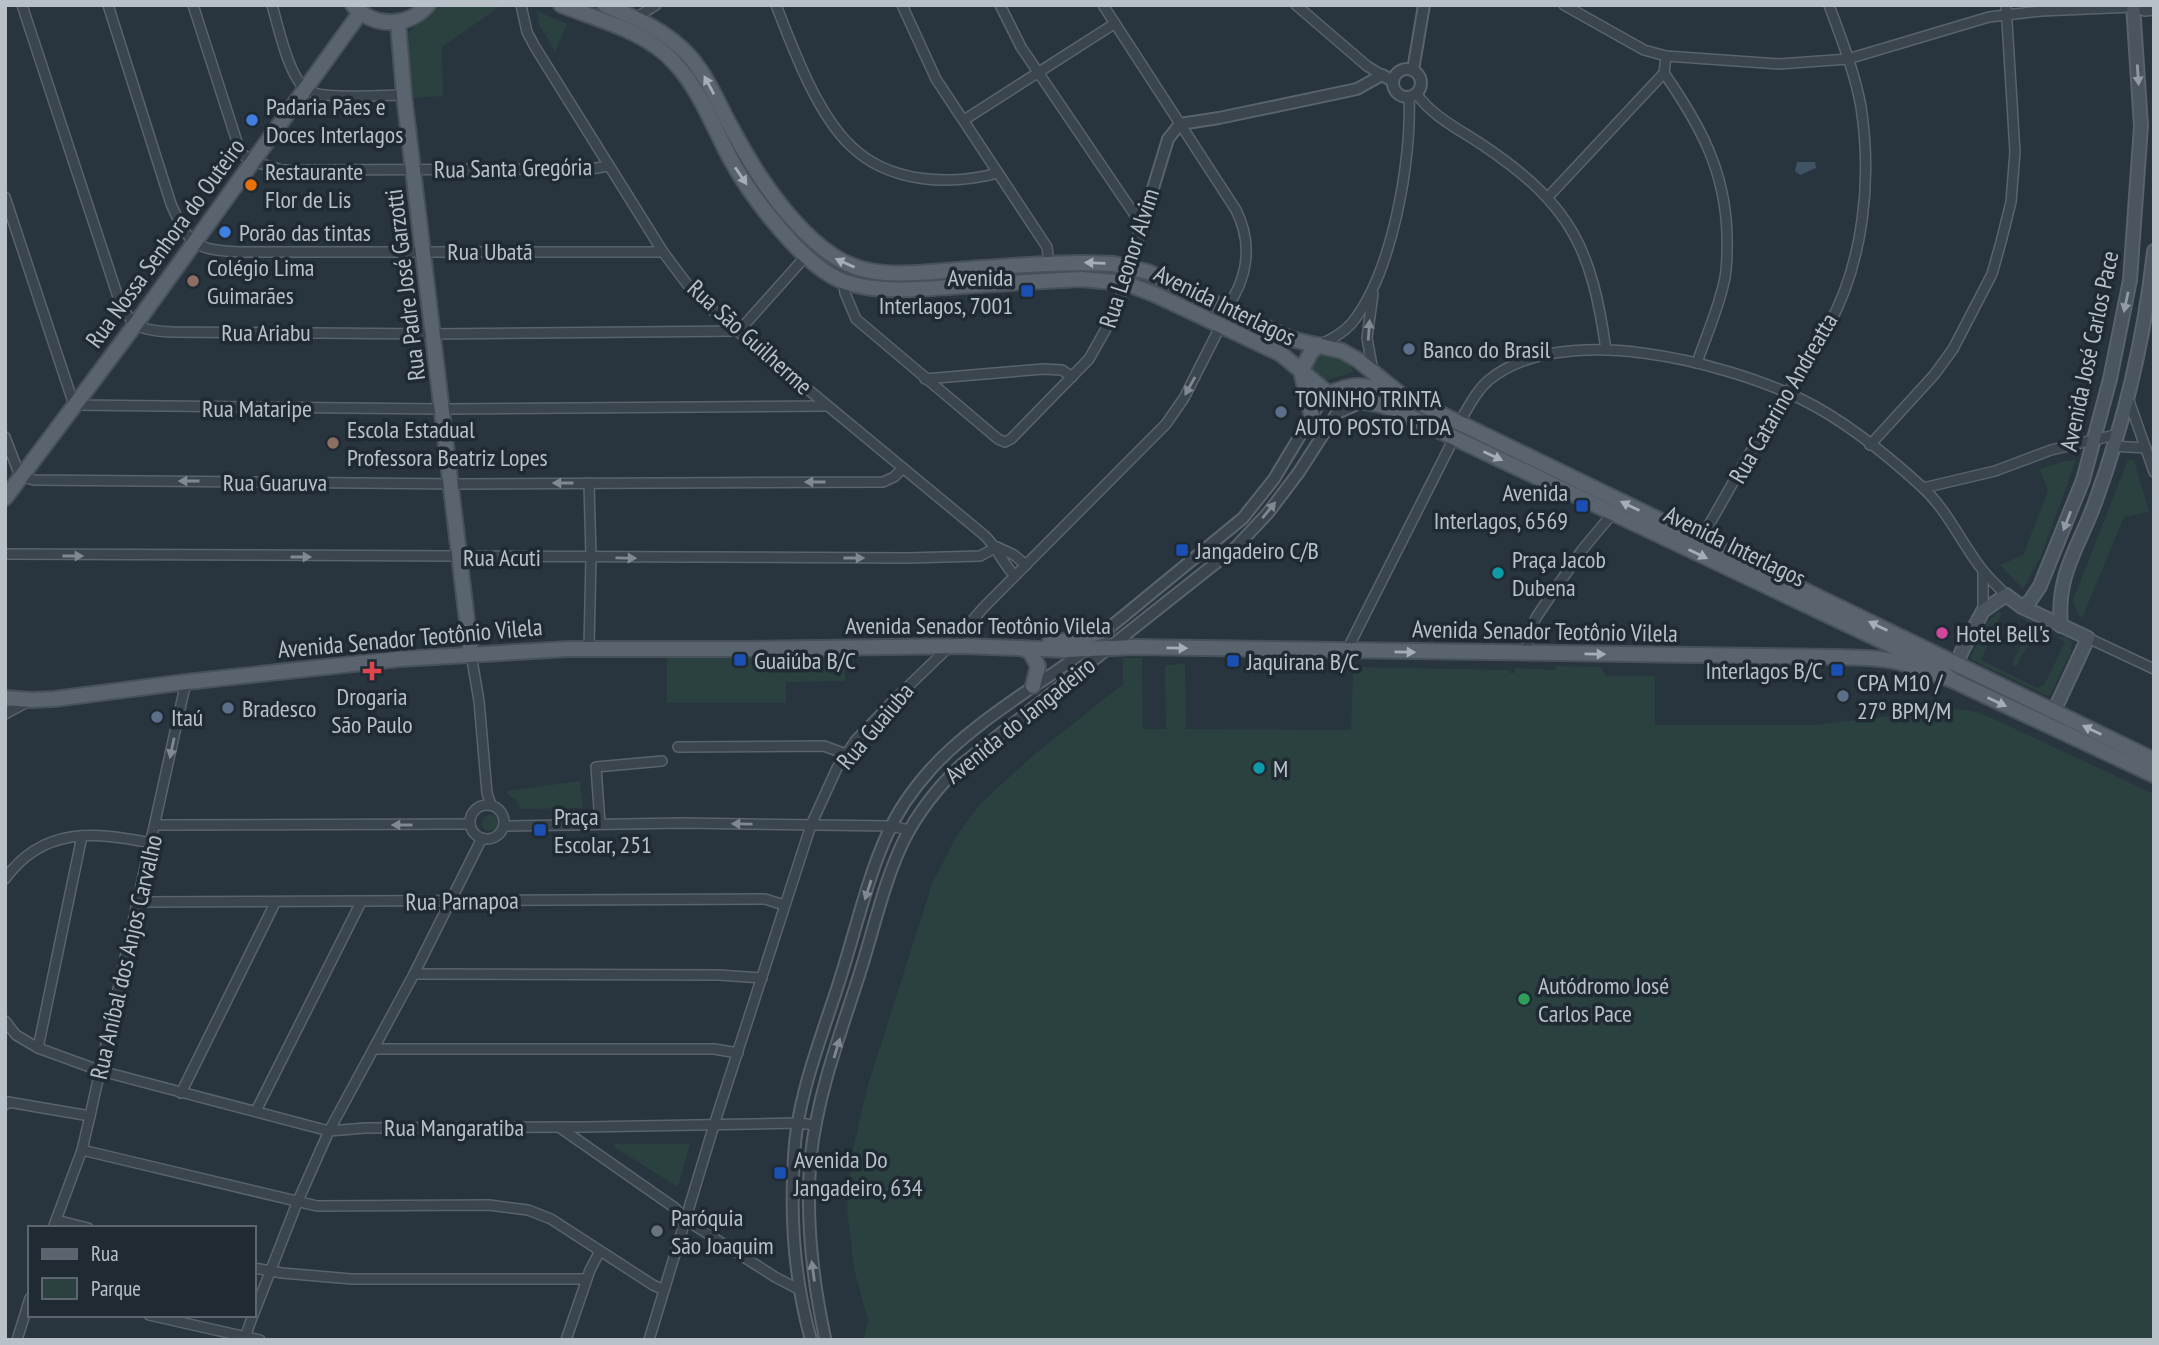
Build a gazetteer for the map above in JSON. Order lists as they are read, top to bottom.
{
  "streets": {
    "main road": [
      "Rua Nossa Senhora do Outeiro",
      "Rua Padre José Garzotti",
      "Avenida Interlagos",
      "Avenida José Carlos Pace",
      "Avenida Senador Teotônio Vilela"
    ],
    "street": [
      "Rua Santa Gregória",
      "Rua Ubatã",
      "Rua Leonor Alvim",
      "Rua Ariabu",
      "Rua São Guilherme",
      "Rua Catarino Andreatta",
      "Rua Mataripe",
      "Rua Guaruva",
      "Rua Acuti",
      "Avenida do Jangadeiro",
      "Rua Guaiuba",
      "Rua Parnapoa",
      "Rua Aníbal dos Anjos Carvalho",
      "Rua Mangaratiba"
    ]
  },
  "crossings": [
    ["Rua Santa Gregória", "Rua Nossa Senhora do Outeiro"],
    ["Rua Santa Gregória", "Rua Padre José Garzotti"],
    ["Rua Santa Gregória", "Rua São Guilherme"],
    ["Rua Nossa Senhora do Outeiro", "Rua Ubatã"],
    ["Rua Nossa Senhora do Outeiro", "Rua Ariabu"],
    ["Rua Nossa Senhora do Outeiro", "Rua Mataripe"],
    ["Rua Nossa Senhora do Outeiro", "Rua Guaruva"],
    ["Rua Ubatã", "Rua Padre José Garzotti"],
    ["Rua Ubatã", "Rua São Guilherme"],
    ["Rua Leonor Alvim", "Avenida Interlagos"],
    ["Rua Padre José Garzotti", "Rua Ariabu"],
    ["Rua Padre José Garzotti", "Rua Mataripe"],
    ["Rua Padre José Garzotti", "Rua Guaruva"],
    ["Rua Padre José Garzotti", "Rua Acuti"],
    ["Rua Padre José Garzotti", "Avenida Senador Teotônio Vilela"],
    ["Avenida Interlagos", "Rua Catarino Andreatta"],
    ["Avenida Interlagos", "Avenida Senador Teotônio Vilela"],
    ["Avenida Interlagos", "Avenida do Jangadeiro"],
    ["Avenida Interlagos", "Rua Guaiuba"],
    ["Rua Ariabu", "Rua São Guilherme"],
    ["Rua São Guilherme", "Rua Mataripe"],
    ["Rua São Guilherme", "Rua Guaruva"],
    ["Rua São Guilherme", "Rua Acuti"],
    ["Rua São Guilherme", "Rua Guaiuba"],
    ["Avenida Senador Teotônio Vilela", "Avenida do Jangadeiro"],
    ["Avenida Senador Teotônio Vilela", "Rua Guaiuba"],
    ["Avenida Senador Teotônio Vilela", "Rua Aníbal dos Anjos Carvalho"],
    ["Avenida do Jangadeiro", "Rua Mangaratiba"],
    ["Rua Guaiuba", "Rua Parnapoa"],
    ["Rua Guaiuba", "Rua Mangaratiba"],
    ["Rua Parnapoa", "Rua Aníbal dos Anjos Carvalho"],
    ["Rua Aníbal dos Anjos Carvalho", "Rua Mangaratiba"]
  ],
  "one_way": ["Rua Guaruva", "Rua Acuti", "Avenida Senador Teotônio Vilela"],
  "places": {
    "other": [
      "Padaria Pães e Doces Interlagos",
      "Restaurante Flor de Lis",
      "Porão das tintas",
      "Colégio Lima Guimarães",
      "Banco do Brasil",
      "TONINHO TRINTA AUTO POSTO LTDA",
      "Escola Estadual Professora Beatriz Lopes",
      "Praça Jacob Dubena",
      "Hotel Bell's",
      "CPA M10 / 27º BPM/M",
      "Bradesco",
      "Itaú",
      "M",
      "Autódromo José Carlos Pace",
      "Paróquia São Joaquim"
    ],
    "transit": [
      "Avenida Interlagos, 7001",
      "Avenida Interlagos, 6569",
      "Jangadeiro C/B",
      "Guaiúba B/C",
      "Jaquirana B/C",
      "Interlagos B/C",
      "Praça Escolar, 251",
      "Avenida Do Jangadeiro, 634"
    ],
    "health": ["Drogaria São Paulo"]
  },
  "legend": ["Rua", "Parque"]
}
